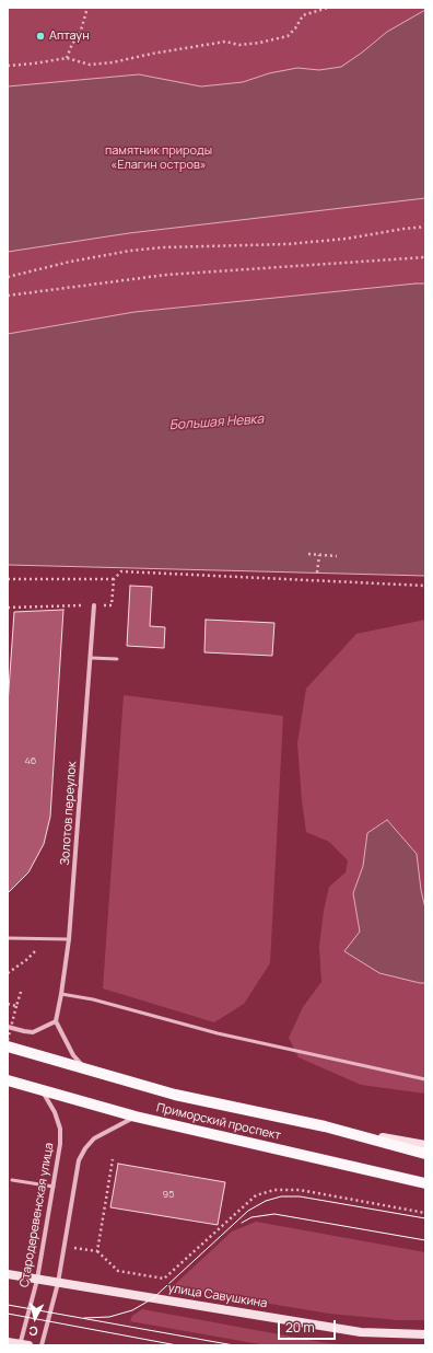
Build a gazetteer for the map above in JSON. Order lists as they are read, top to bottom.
{
  "streets": {
    "main road": ["Приморский проспект", "улица Савушкина"],
    "street": ["Золотов переулок", "Стародеревенская улица"]
  },
  "crossings": [
    ["Приморский проспект", "Стародеревенская улица"],
    ["Стародеревенская улица", "улица Савушкина"]
  ],
  "water": ["Большая Невка"],
  "parks": ["памятник природы «Елагин остров»"],
  "places": ["Аптаун"],
  "house_numbers": ["46", "95"],
  "scale_bar": "20 m",
  "north": "bottom"
}
